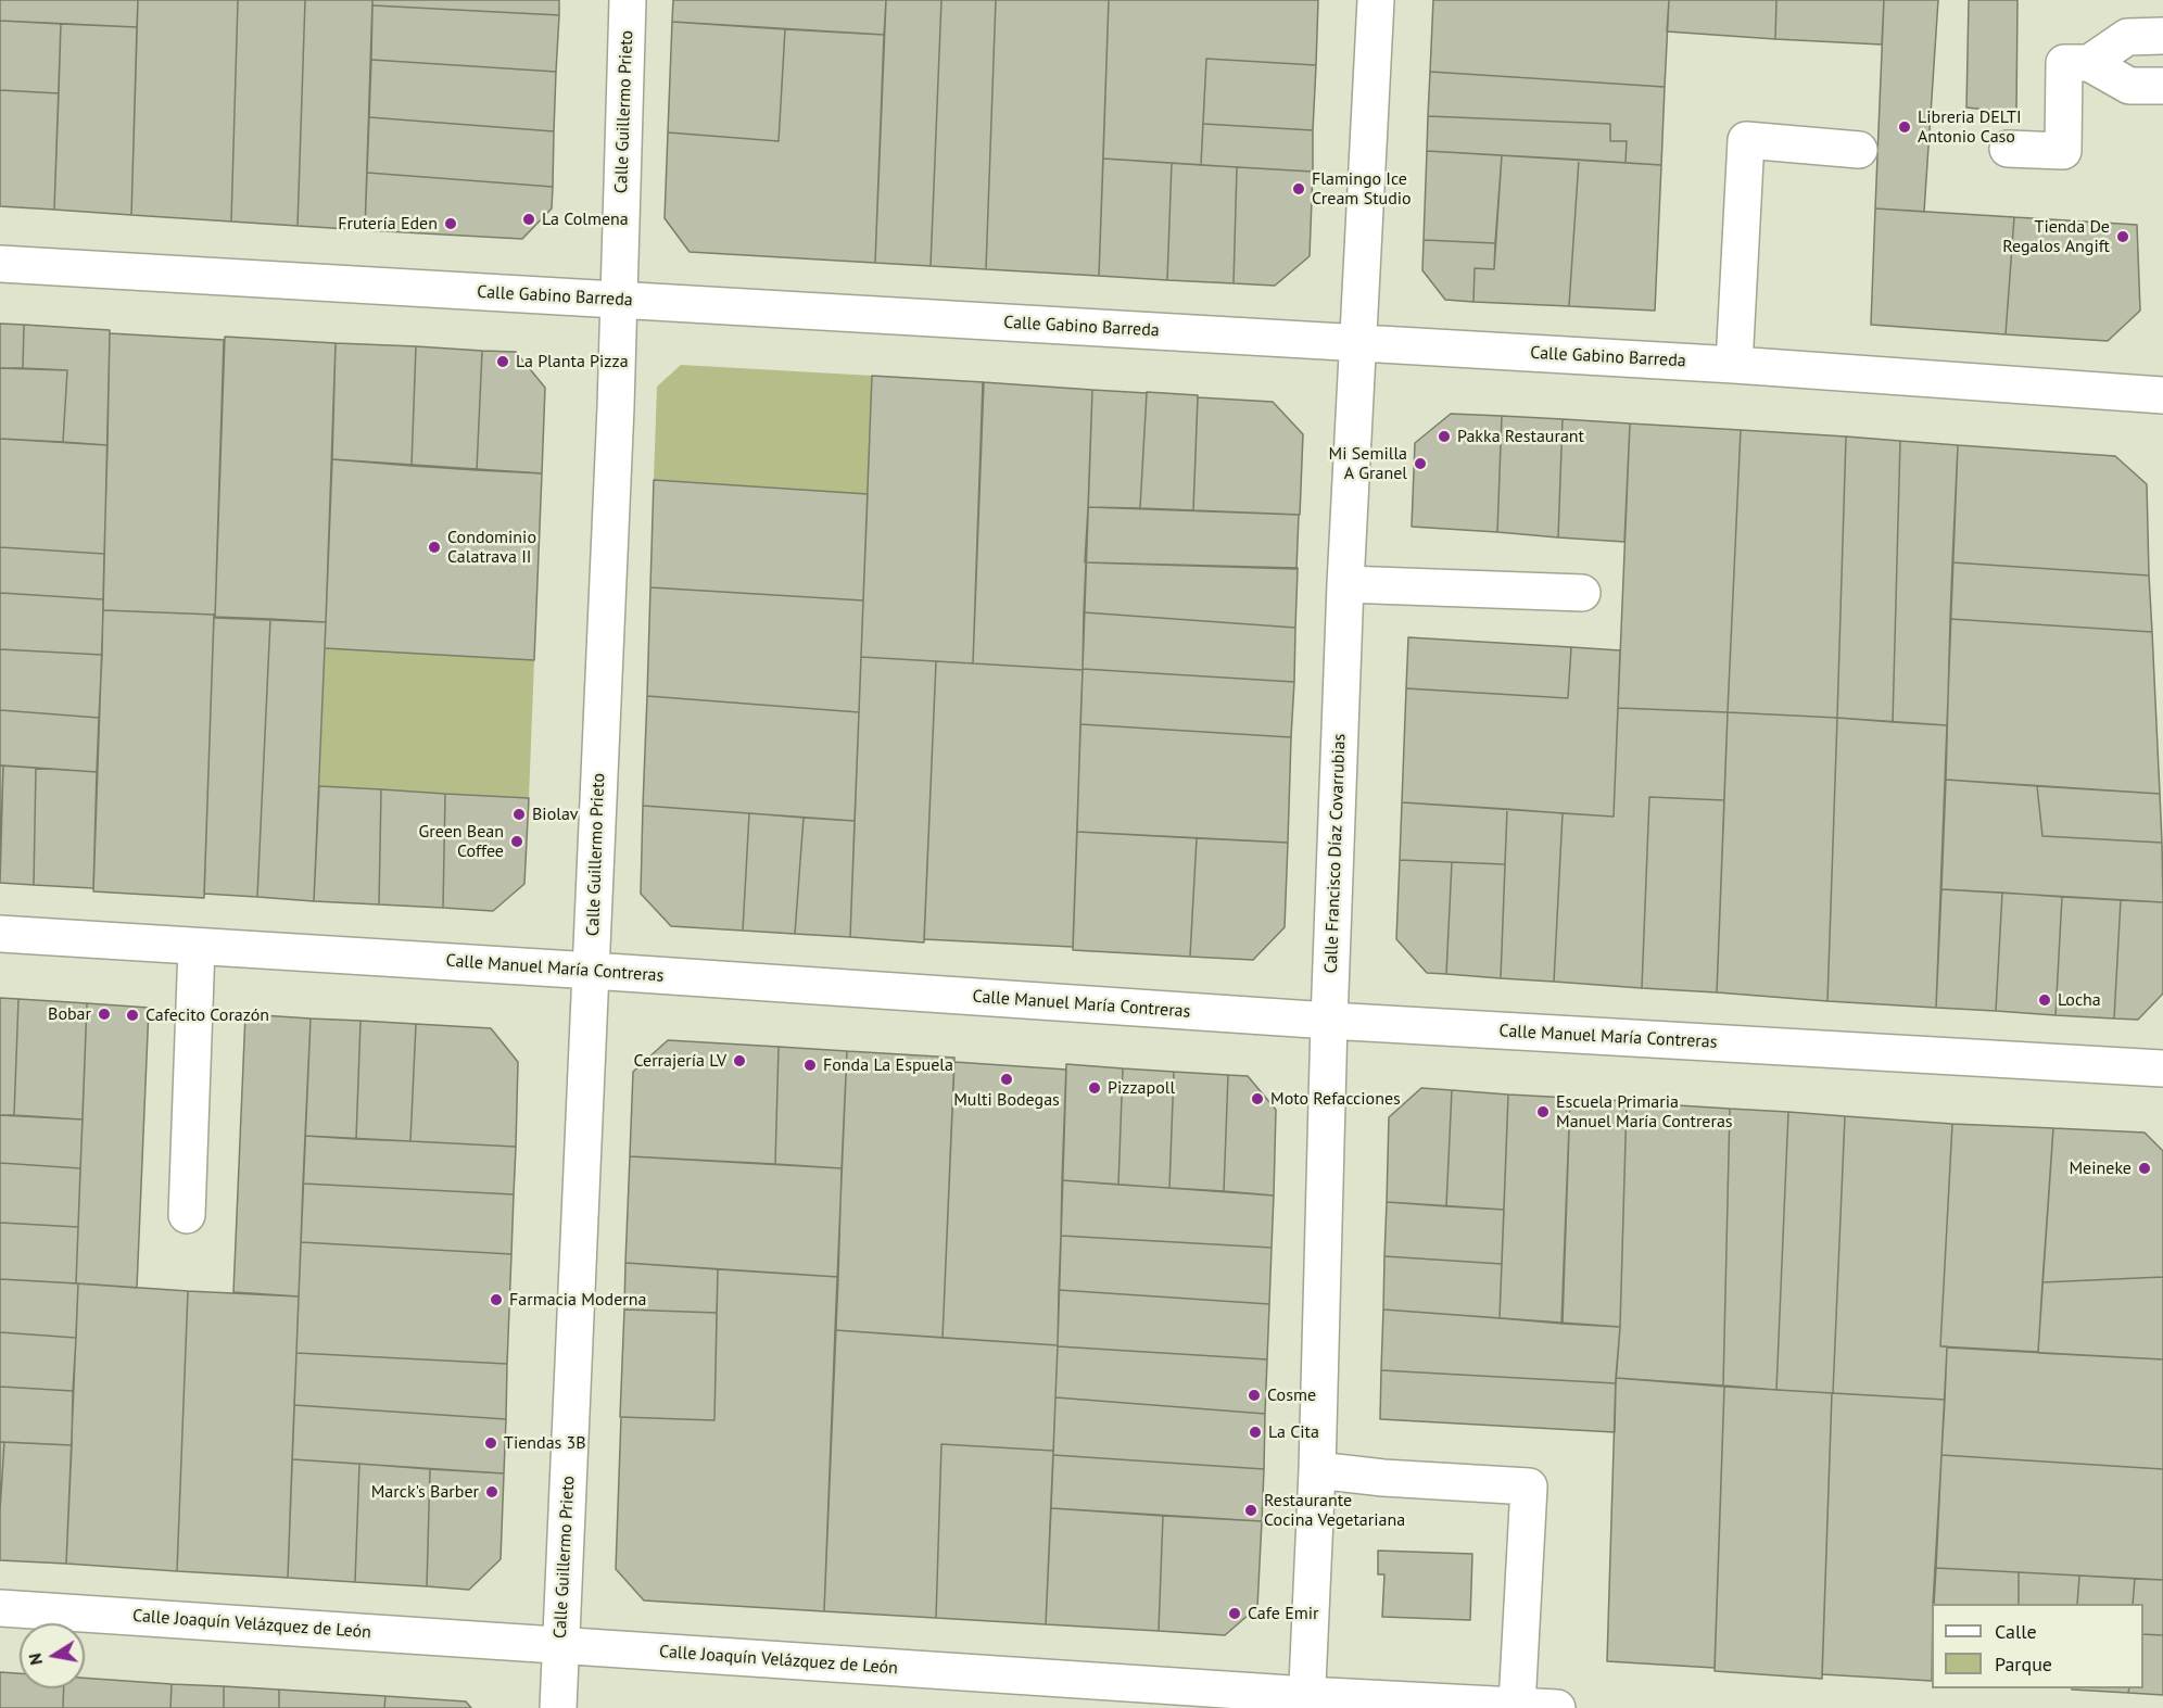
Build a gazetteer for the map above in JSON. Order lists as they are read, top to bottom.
{
  "streets": {
    "street": [
      "Calle Guillermo Prieto",
      "Calle Gabino Barreda",
      "Calle Francisco Díaz Covarrubias",
      "Calle Manuel María Contreras",
      "Calle Joaquín Velázquez de León"
    ]
  },
  "crossings": [
    ["Calle Guillermo Prieto", "Calle Gabino Barreda"],
    ["Calle Guillermo Prieto", "Calle Manuel María Contreras"],
    ["Calle Guillermo Prieto", "Calle Joaquín Velázquez de León"],
    ["Calle Gabino Barreda", "Calle Francisco Díaz Covarrubias"],
    ["Calle Francisco Díaz Covarrubias", "Calle Manuel María Contreras"],
    ["Calle Francisco Díaz Covarrubias", "Calle Joaquín Velázquez de León"]
  ],
  "places": [
    "Libreria DELTI Antonio Caso",
    "Flamingo Ice Cream Studio",
    "La Colmena",
    "Frutería Eden",
    "Tienda De Regalos Angift",
    "La Planta Pizza",
    "Pakka Restaurant",
    "Mi Semilla A Granel",
    "Condominio Calatrava II",
    "Biolav",
    "Green Bean Coffee",
    "Locha",
    "Bobar",
    "Cafecito Corazón",
    "Cerrajería LV",
    "Fonda La Espuela",
    "Multi Bodegas",
    "Pizzapoll",
    "Moto Refacciones",
    "Escuela Primaria Manuel María Contreras",
    "Meineke",
    "Farmacia Moderna",
    "Cosme",
    "La Cita",
    "Tiendas 3B",
    "Marck's Barber",
    "Restaurante Cocina Vegetariana",
    "Cafe Emir"
  ],
  "legend": ["Calle", "Parque"],
  "north": "left"
}
